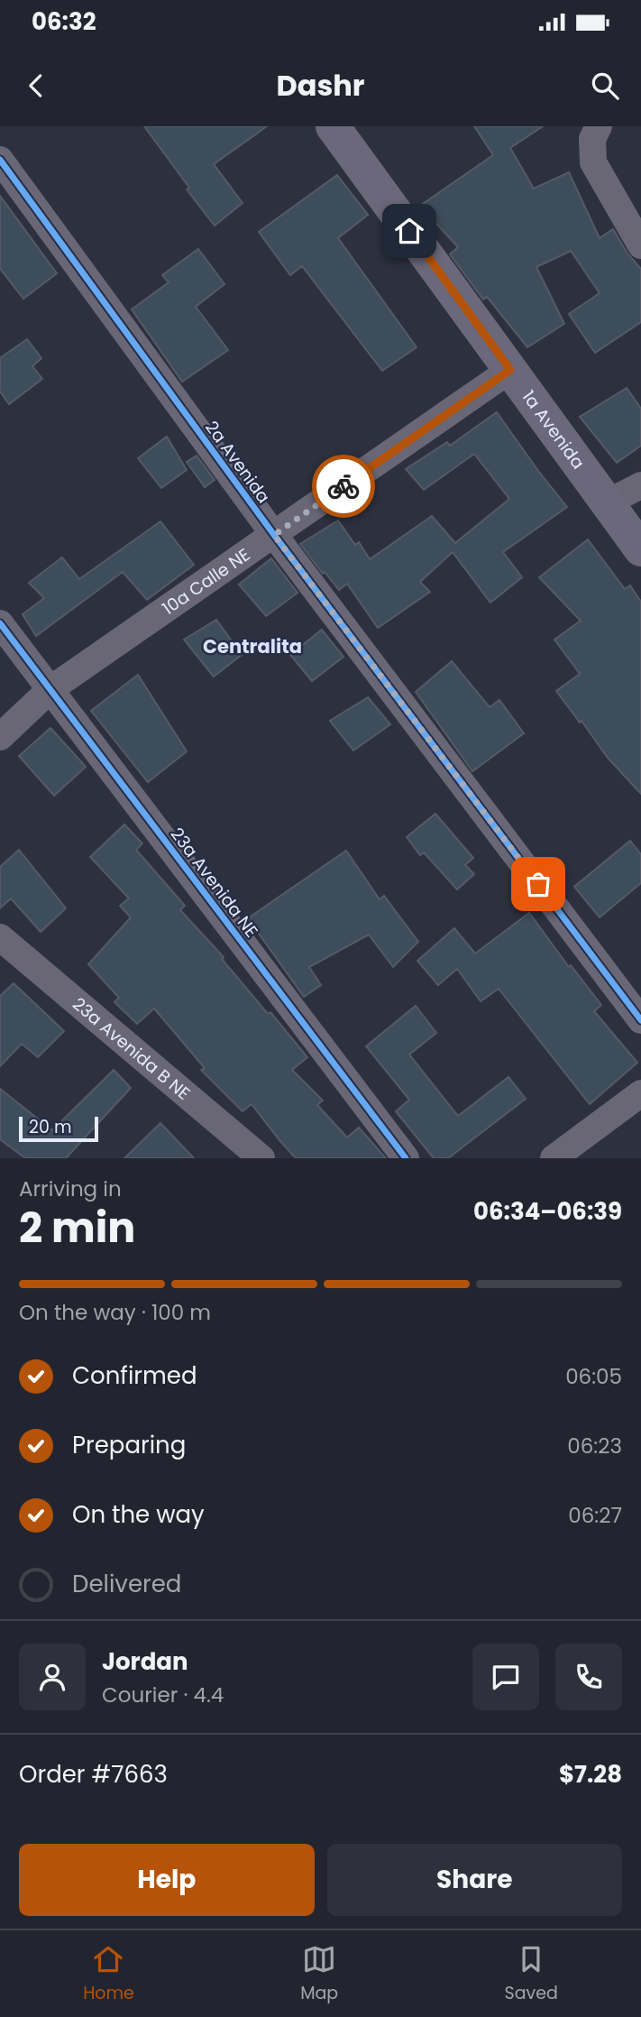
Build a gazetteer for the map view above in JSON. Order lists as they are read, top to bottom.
{
  "streets": {
    "street": [
      "1a Avenida",
      "2a Avenida",
      "10a Calle NE",
      "23a Avenida NE",
      "23a Avenida B NE"
    ]
  },
  "crossings": [
    ["1a Avenida", "10a Calle NE"],
    ["2a Avenida", "10a Calle NE"],
    ["10a Calle NE", "23a Avenida NE"]
  ],
  "districts": ["Centralita"],
  "scale_bar": "20 m",
  "page": {
    "status": "06:32",
    "header": "Dashr",
    "scale": "20 m",
    "heading": ["2 min", "Arriving in", "06:34–06:39"],
    "panel": [
      "Jordan",
      "Courier · 4.4",
      "Order #7663",
      "$7.28"
    ],
    "bar": "On the way · 100 m",
    "list": [
      ["Confirmed", "06:05"],
      ["Preparing", "06:23"],
      ["On the way", "06:27"],
      "Delivered"
    ],
    "buttons": ["Help", "Share"],
    "tabs": ["Home", "Map", "Saved"]
  }
}
